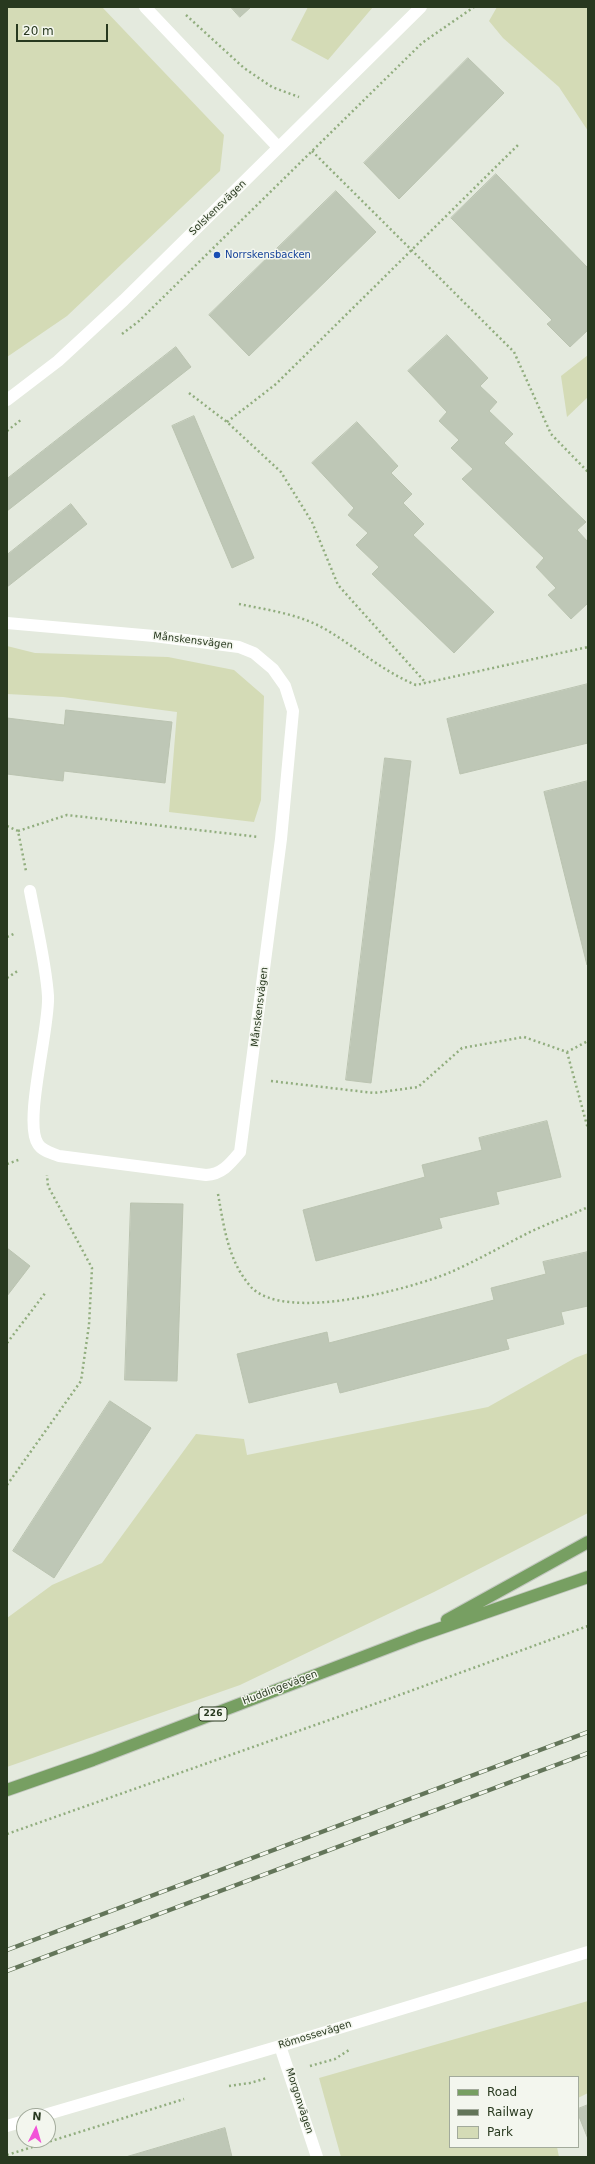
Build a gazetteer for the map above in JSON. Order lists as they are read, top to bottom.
{
  "streets": {
    "main road": ["Huddingevägen", "226"],
    "street": [
      "Solskensvägen",
      "Månskensvägen",
      "Römossevägen",
      "Morgonvägen"
    ]
  },
  "crossings": [
    ["Römossevägen", "Morgonvägen"]
  ],
  "places": ["Norrskensbacken"],
  "legend": ["Road", "Railway", "Park"],
  "scale_bar": "20 m",
  "north": "top"
}
